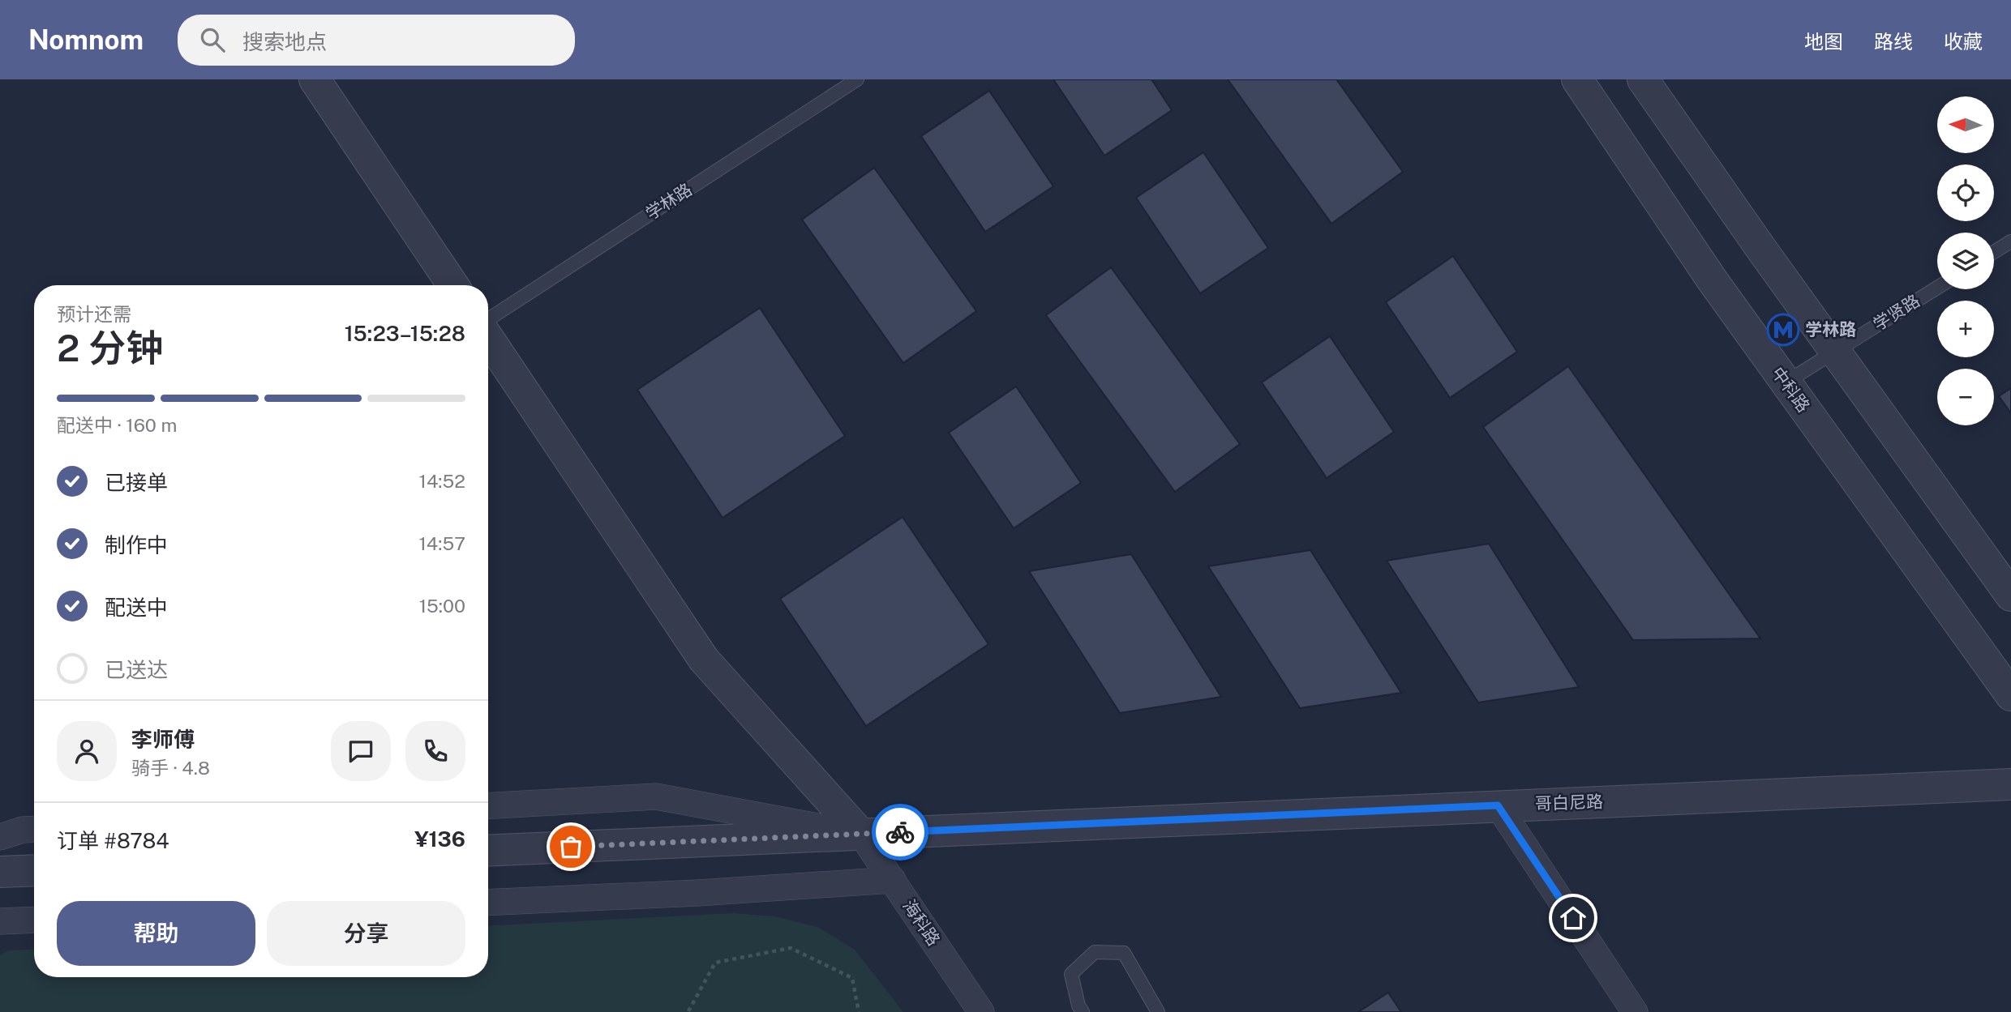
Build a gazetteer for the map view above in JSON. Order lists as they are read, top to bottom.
{
  "streets": {
    "street": ["中科路", "哥白尼路", "海科路"],
    "lane": ["学林路", "学贤路"]
  },
  "crossings": [
    ["学贤路", "中科路"],
    ["哥白尼路", "海科路"]
  ],
  "places": {
    "metro station": ["学林路"]
  },
  "north": "left",
  "page": {
    "header": "Nomnom",
    "search": "搜索地点",
    "nav": ["地图", "路线", "收藏"],
    "map_buttons": ["+", "−"],
    "heading": ["2 分钟", "预计还需", "15:23–15:28"],
    "panel": [
      "李师傅",
      "骑手 · 4.8",
      "订单 #8784",
      "¥136"
    ],
    "bar": "配送中 · 160 m",
    "list": [
      ["已接单", "14:52"],
      ["制作中", "14:57"],
      ["配送中", "15:00"],
      "已送达"
    ],
    "buttons": ["帮助", "分享"]
  }
}
